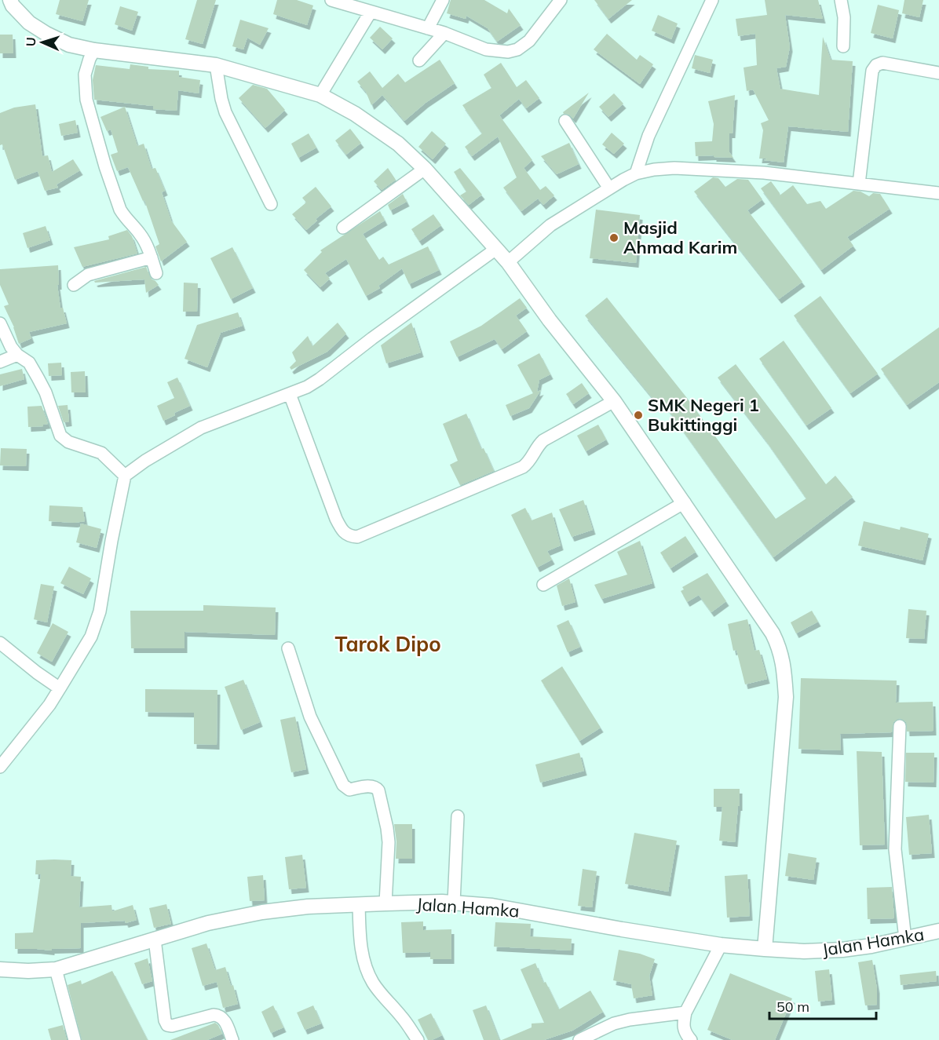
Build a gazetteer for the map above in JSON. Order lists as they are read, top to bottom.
{
  "streets": {
    "street": ["Jalan Hamka"]
  },
  "districts": ["Tarok Dipo"],
  "places": ["Masjid Ahmad Karim", "SMK Negeri 1 Bukittinggi"],
  "scale_bar": "50 m",
  "north": "left"
}
